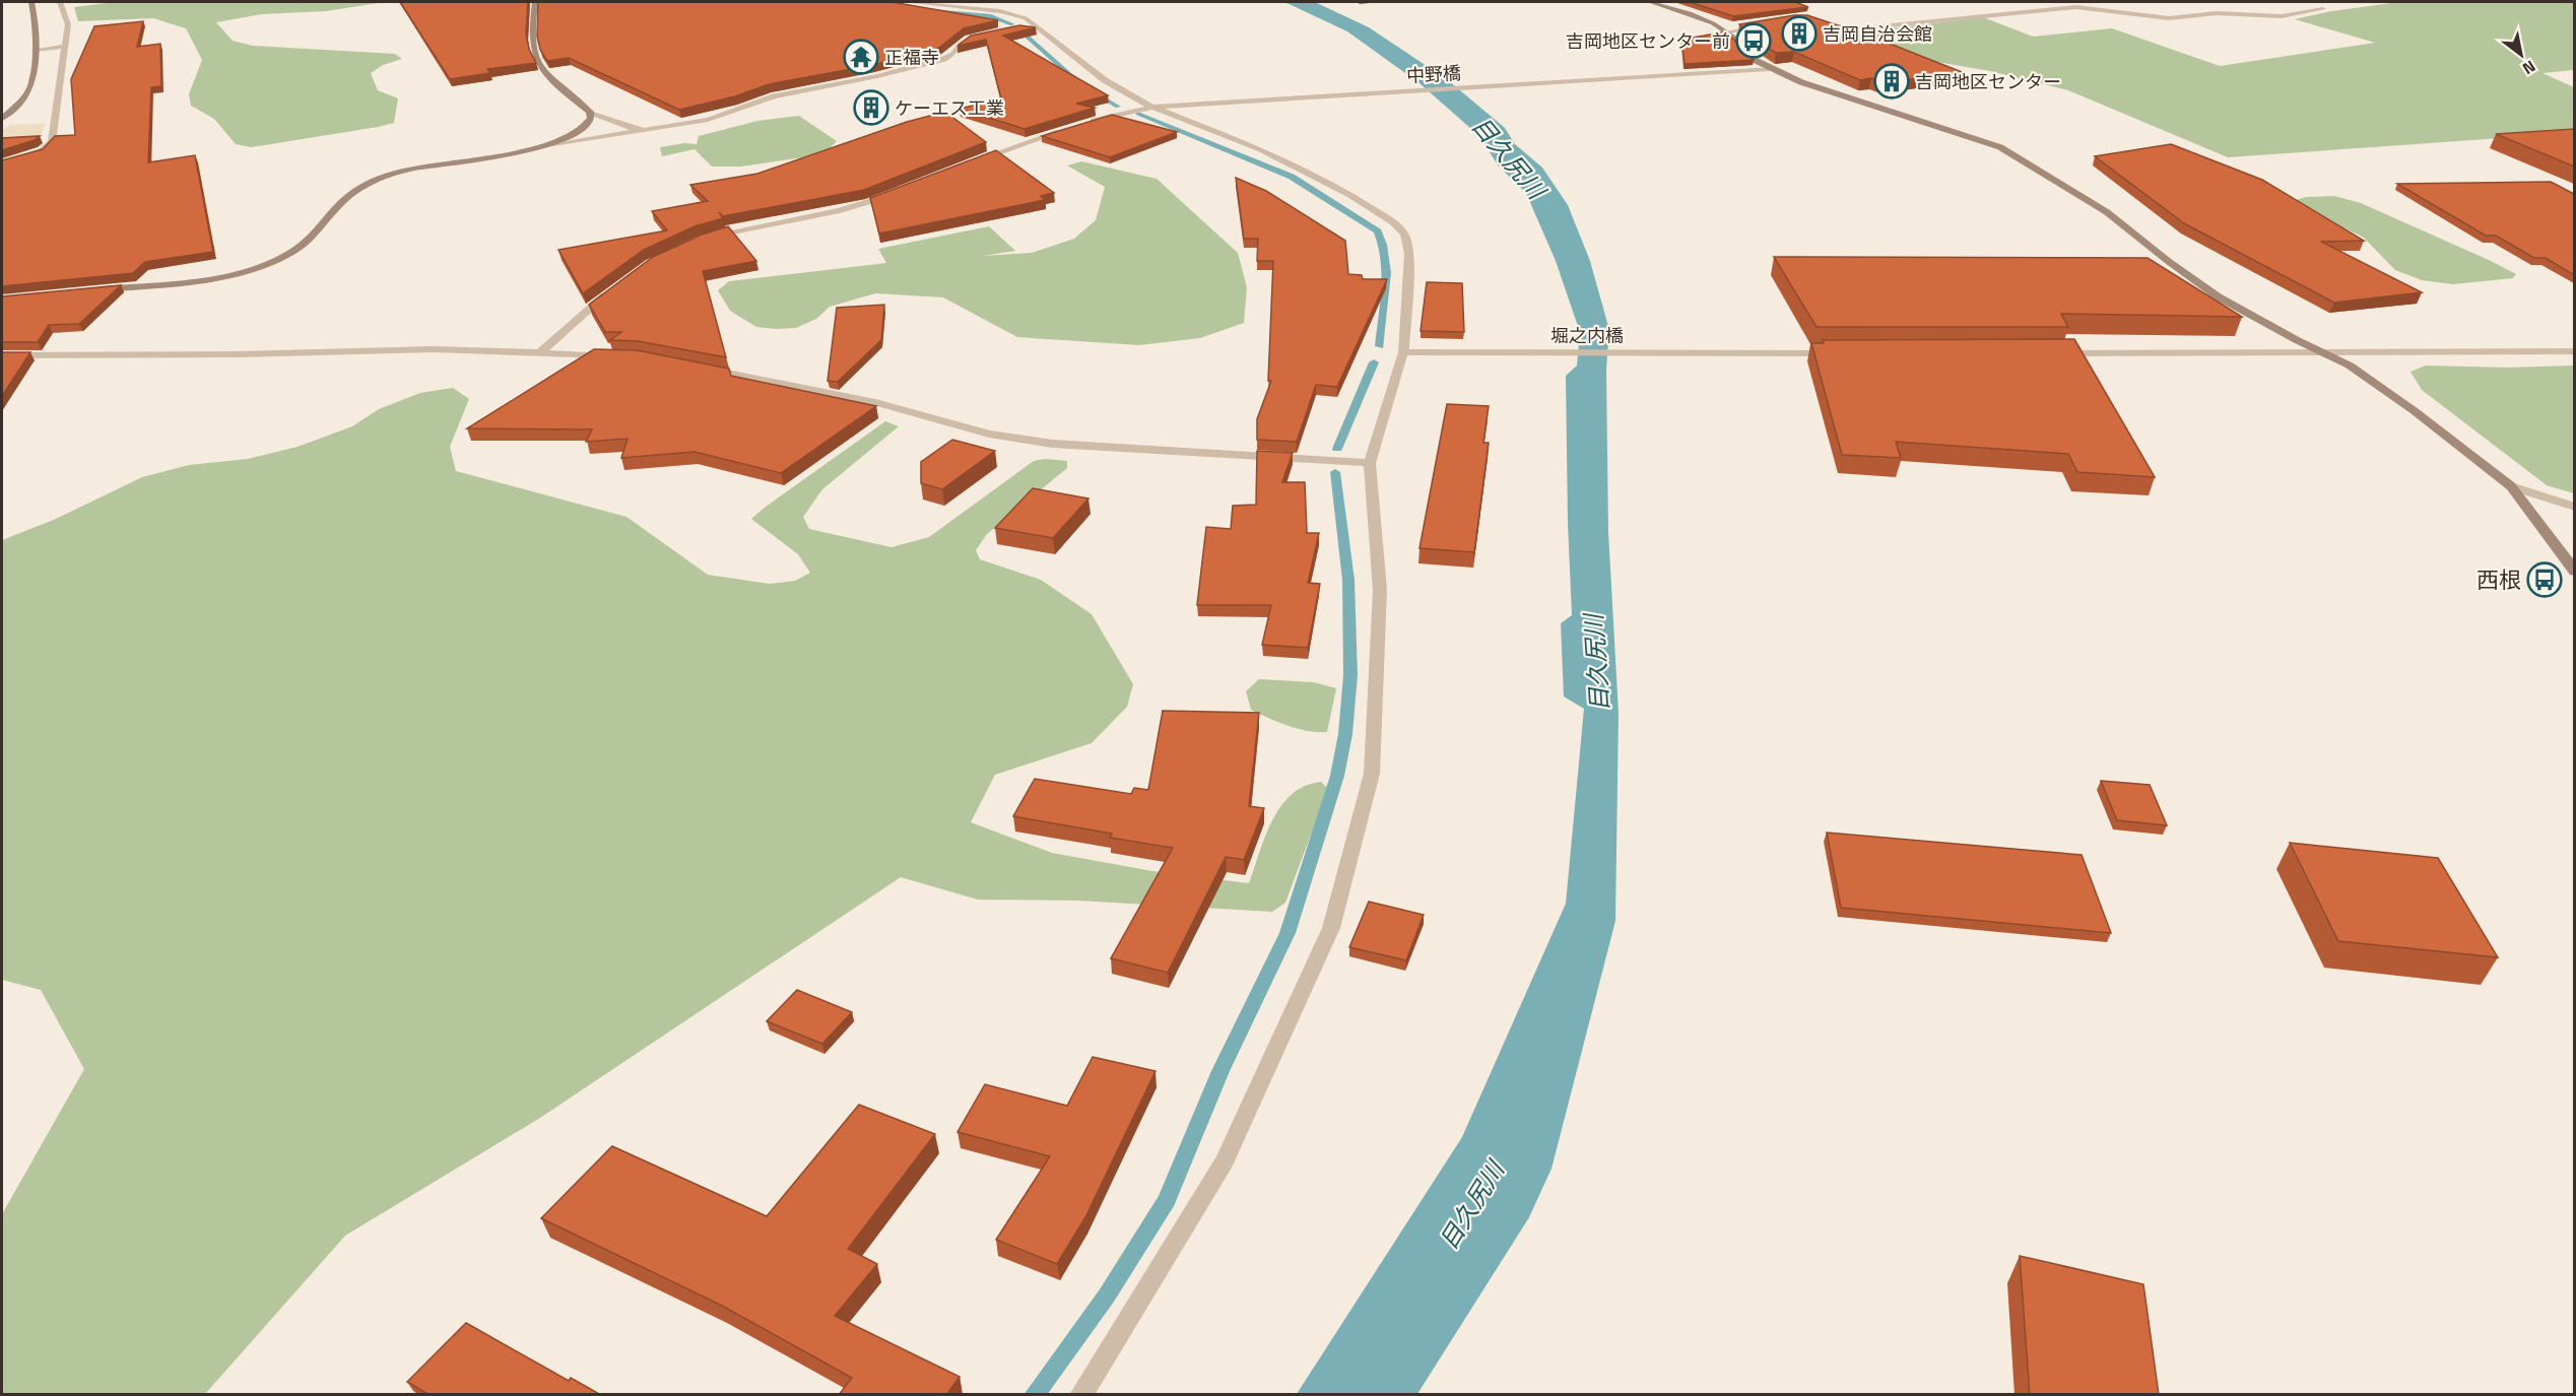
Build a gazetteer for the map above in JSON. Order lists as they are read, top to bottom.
{
  "streets": {
    "street": ["中野橋", "堀之内橋"]
  },
  "water": ["目久尻川"],
  "places": {
    "building": ["吉岡自治会館", "吉岡地区センター", "ケーエス工業"],
    "bus stop": ["吉岡地区センター前", "西根"],
    "temple": ["正福寺"]
  },
  "north": "bottom right"
}
